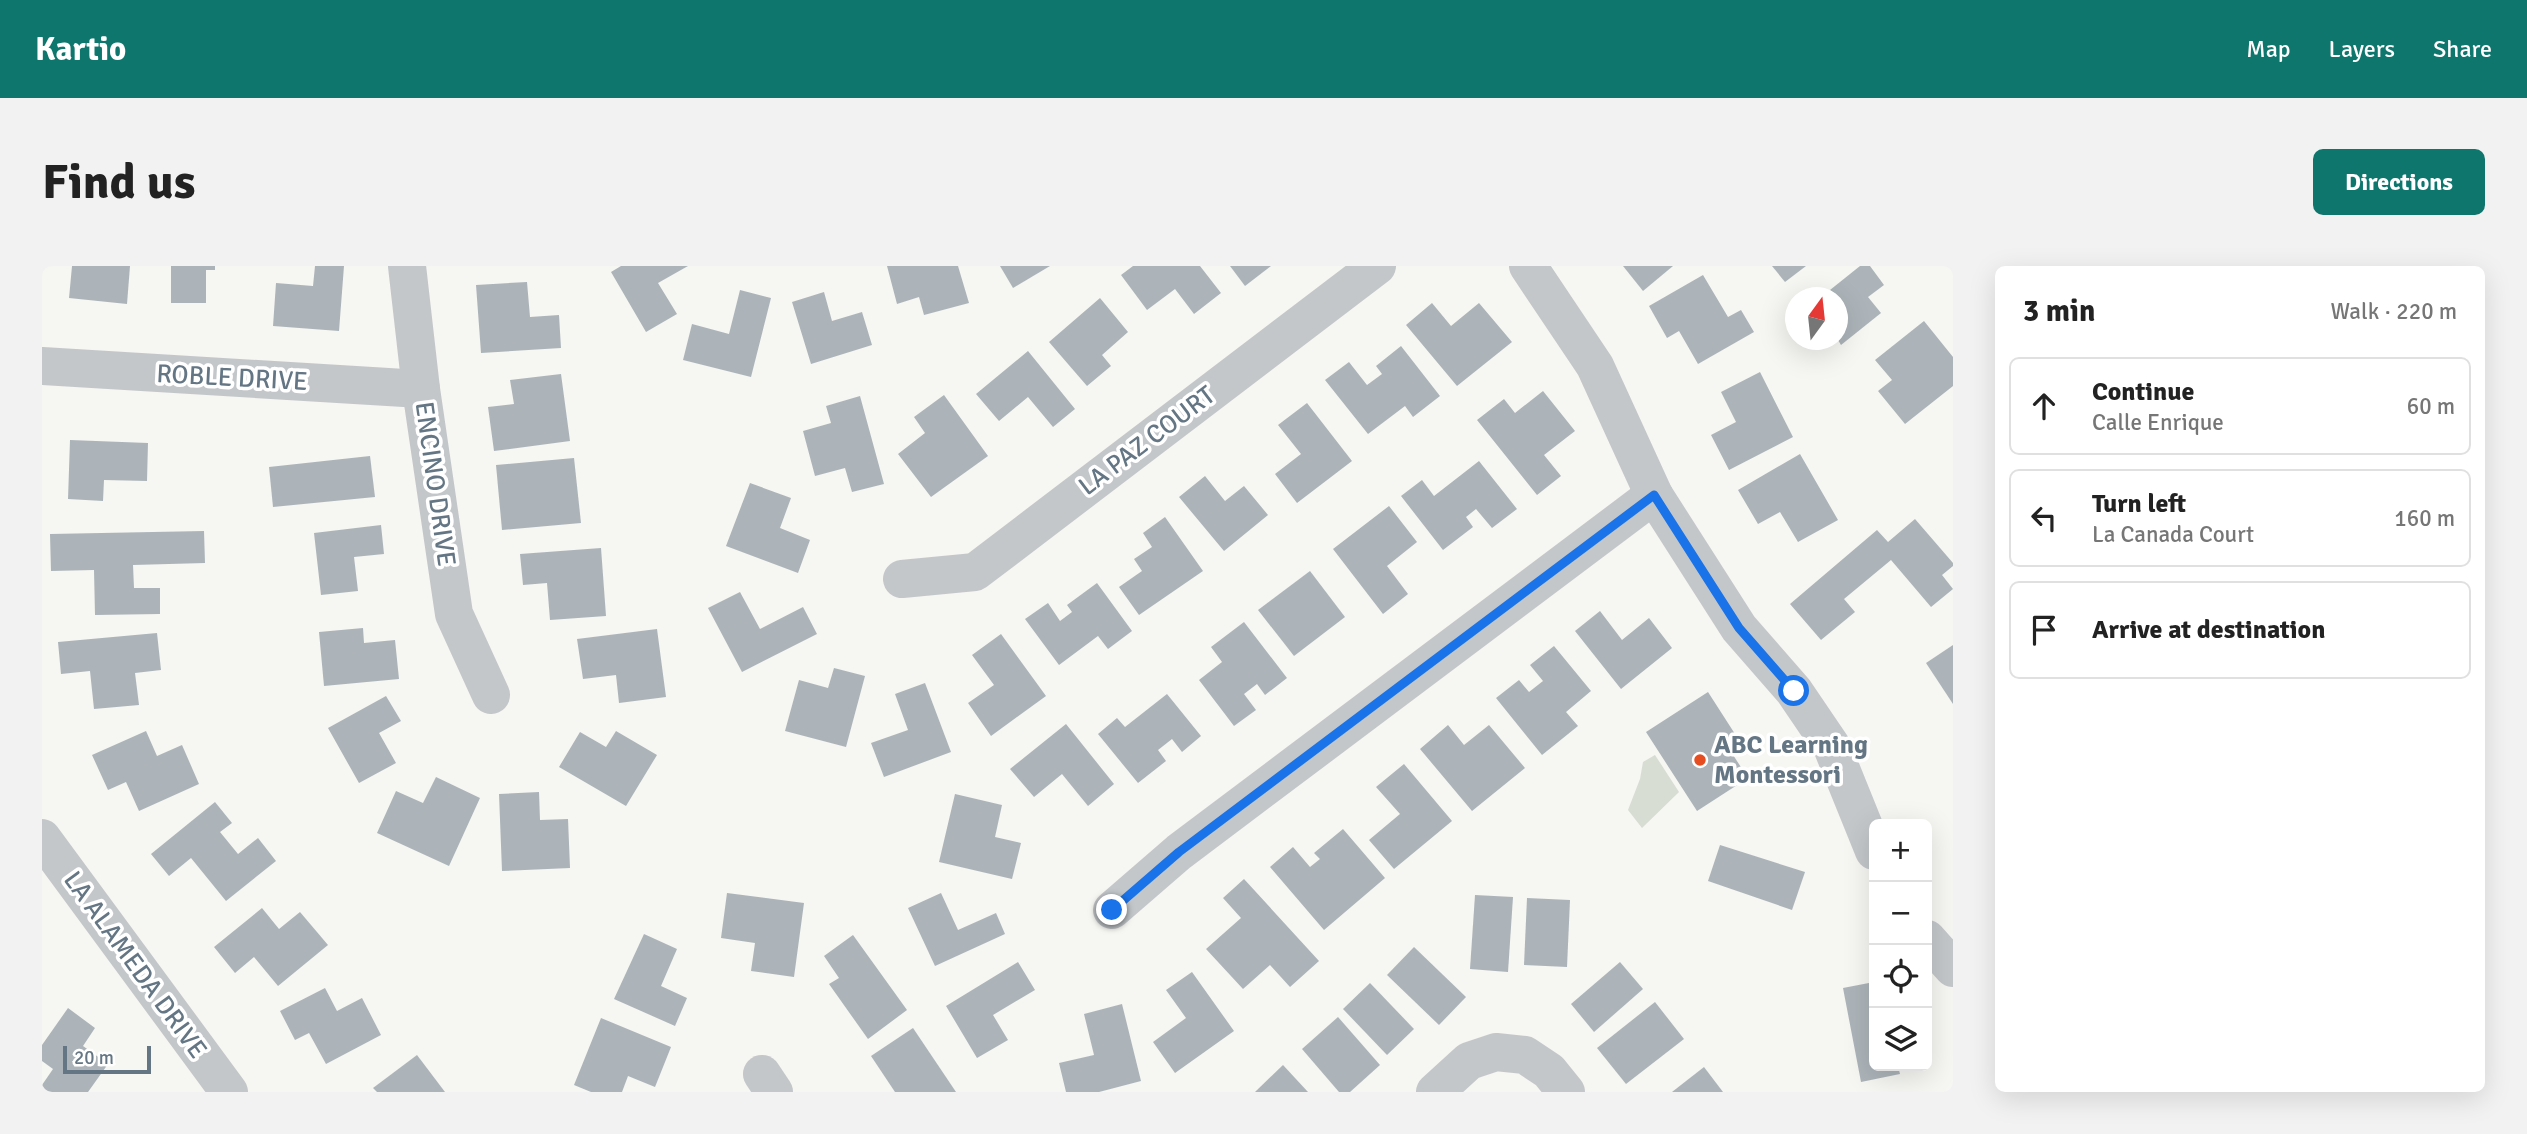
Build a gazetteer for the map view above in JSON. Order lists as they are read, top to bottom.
{
  "streets": {
    "street": [
      "ROBLE DRIVE",
      "LA PAZ COURT",
      "ENCINO DRIVE",
      "LA ALAMEDA DRIVE"
    ]
  },
  "crossings": [
    ["ROBLE DRIVE", "ENCINO DRIVE"]
  ],
  "places": ["ABC Learning Montessori"],
  "scale_bar": "20 m",
  "north": "top",
  "page": {
    "header": "Kartio",
    "nav": ["Map", "Layers", "Share"],
    "buttons": "Directions",
    "title": "Find us",
    "heading": ["3 min", "Walk · 220 m"],
    "list": [
      ["Continue", "Calle Enrique", "60 m"],
      ["Turn left", "La Canada Court", "160 m"],
      "Arrive at destination"
    ],
    "map_buttons": ["+", "−"],
    "scale": "20 m"
  }
}
